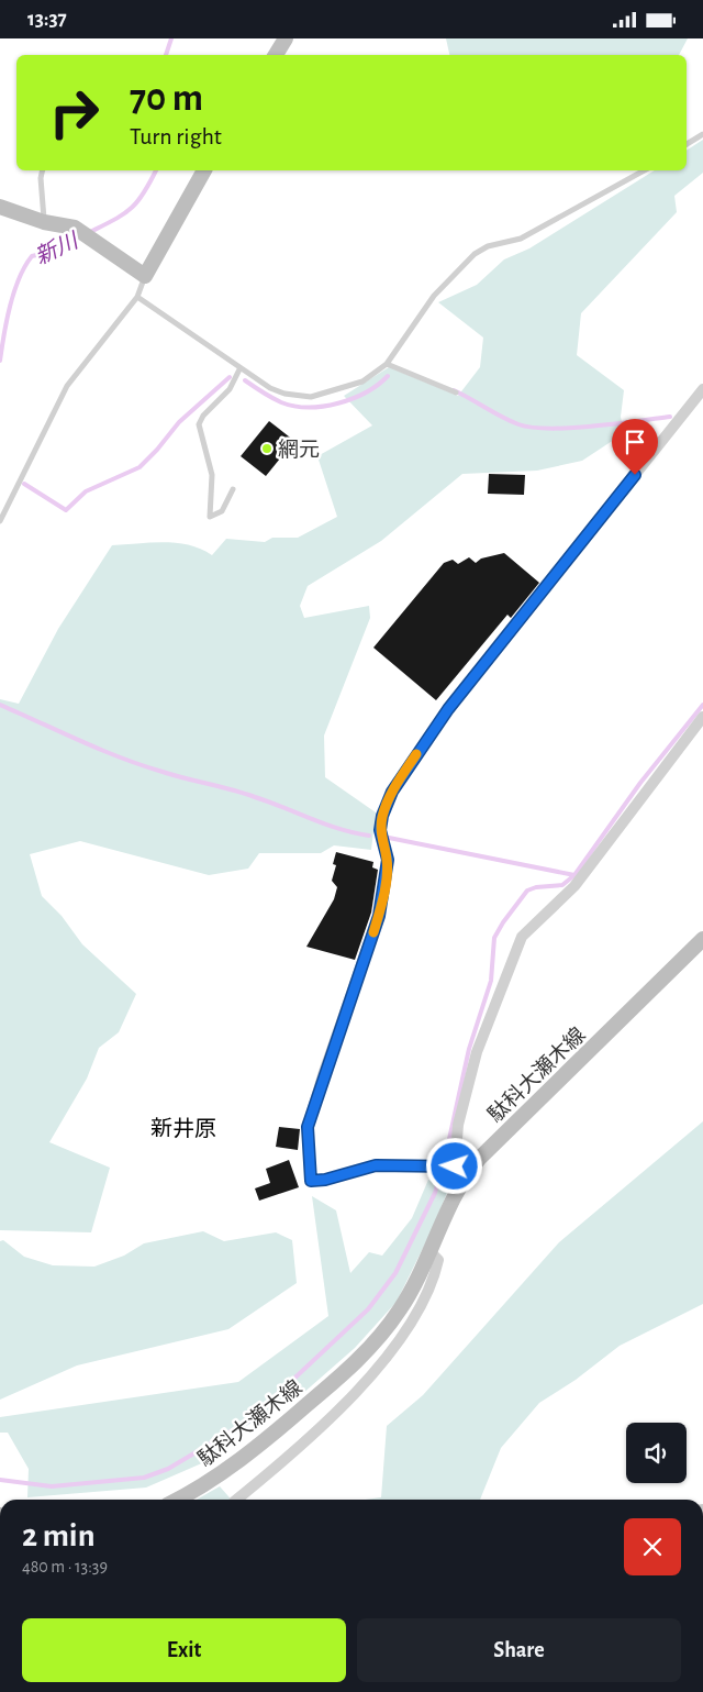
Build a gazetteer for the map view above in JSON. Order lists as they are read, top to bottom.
{
  "streets": {
    "main road": ["駄科大瀬木線"]
  },
  "districts": ["新井原"],
  "water": ["新川"],
  "places": ["網元"],
  "page": {
    "status": "13:37",
    "turn": ["70 m", "Turn right"],
    "heading": ["2 min", "480 m · 13:39"],
    "buttons": ["Exit", "Share"]
  }
}
